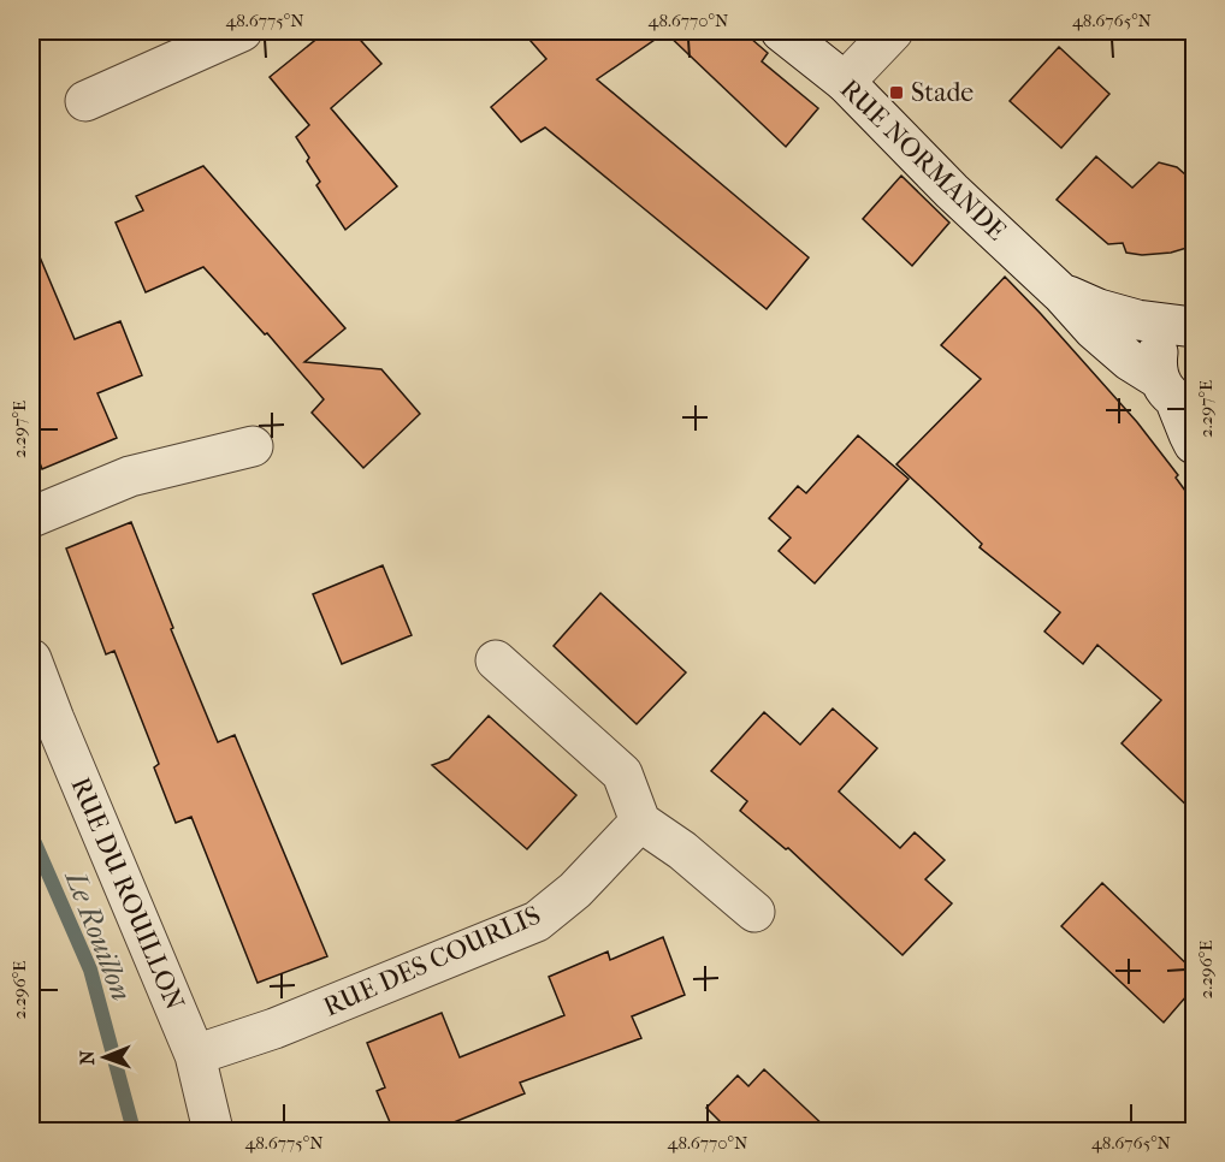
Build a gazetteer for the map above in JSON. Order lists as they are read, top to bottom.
{
  "streets": {
    "street": ["RUE NORMANDE", "RUE DU ROUILLON", "RUE DES COURLIS"]
  },
  "crossings": [
    ["RUE DU ROUILLON", "RUE DES COURLIS"]
  ],
  "water": ["Le Rouillon"],
  "places": {
    "transit": ["Stade"]
  },
  "north": "left",
  "coordinates": [
    "48.6775°N",
    "48.6770°N",
    "48.6765°N",
    "2.297°E",
    "2.296°E"
  ]
}
